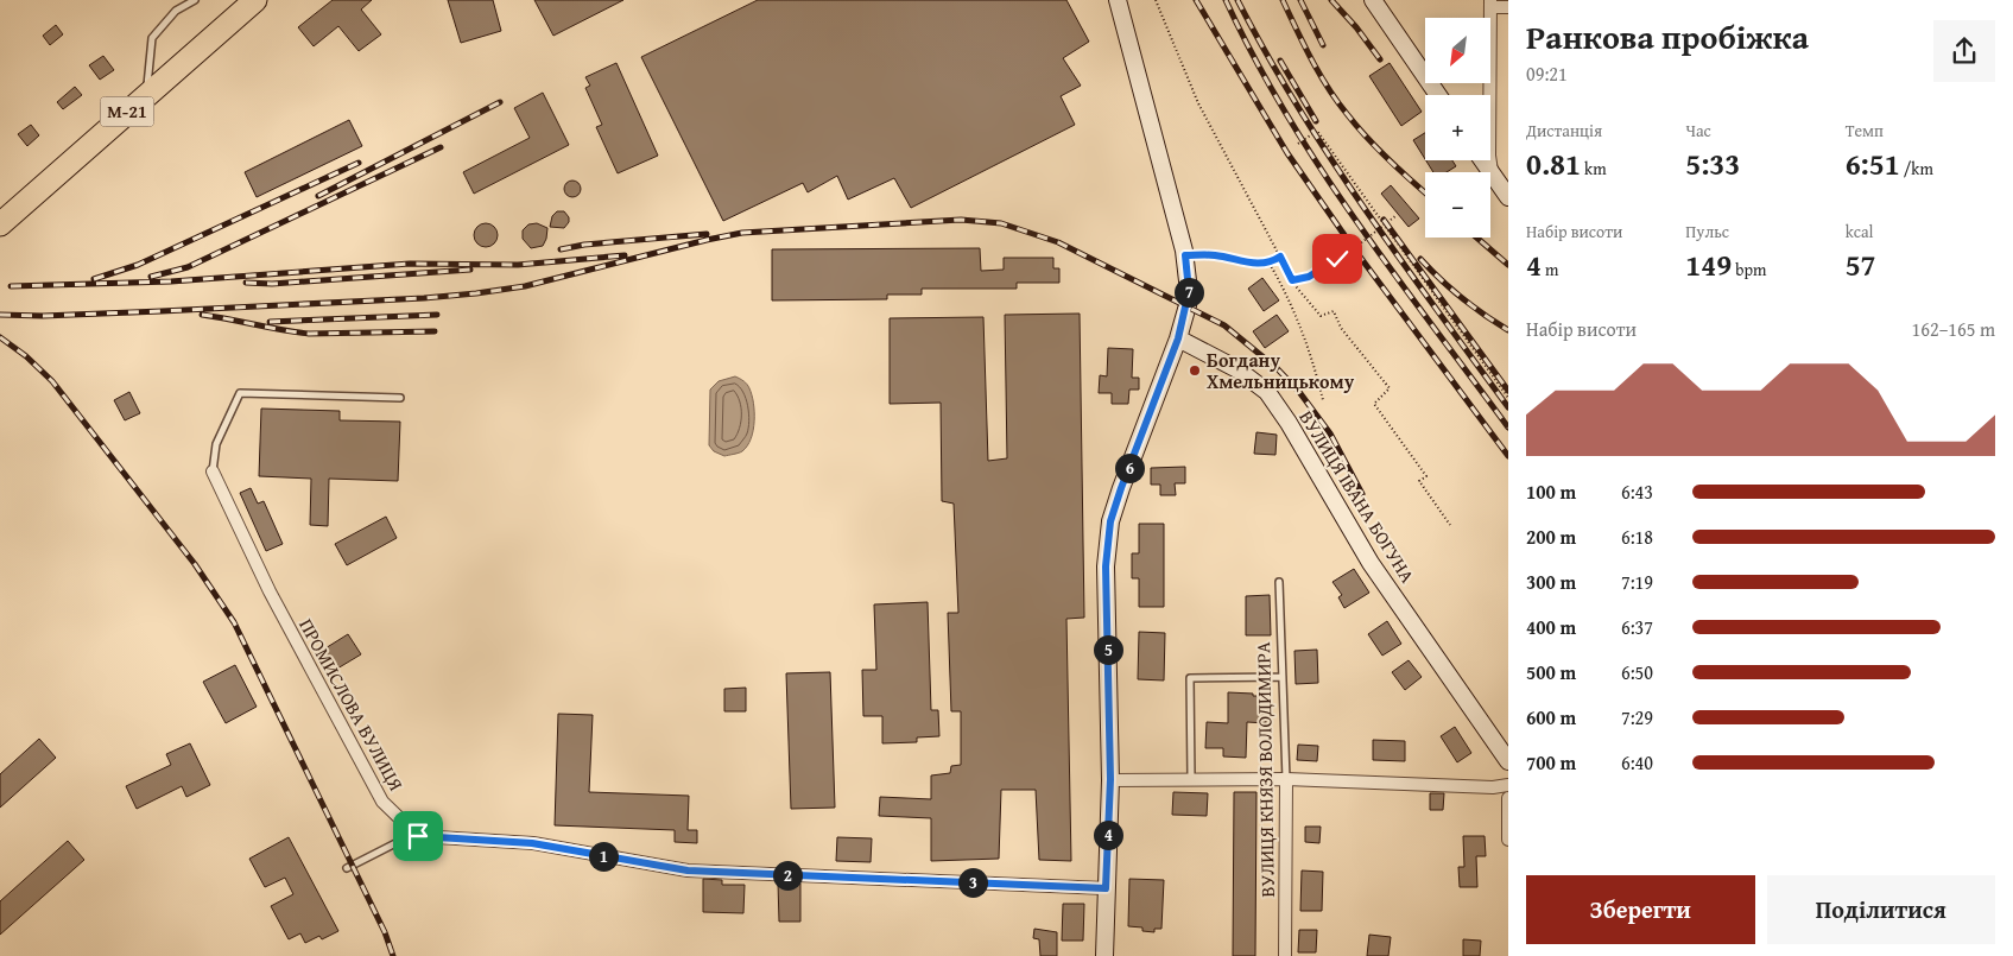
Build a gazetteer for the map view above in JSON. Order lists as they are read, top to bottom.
{
  "streets": {
    "highway": ["М-21"],
    "street": ["ВУЛИЦЯ ІВАНА БОГУНА", "ПРОМИСЛОВА ВУЛИЦЯ", "ВУЛИЦЯ КНЯЗЯ ВОЛОДИМИРА"]
  },
  "places": ["Богдану Хмельницькому"],
  "north": "bottom left",
  "page": {
    "heading": ["Ранкова пробіжка", "09:21"],
    "map_buttons": ["+", "−"],
    "stats": [
      ["Дистанція", "0.81 km"],
      ["Час", "5:33"],
      ["Темп", "6:51 /km"],
      ["Набір висоти", "4 m"],
      ["Пульс", "149 bpm"],
      ["kcal", "57"]
    ],
    "pins": [
      "7",
      "6",
      "5",
      "4",
      "1",
      "2",
      "3"
    ],
    "chart": ["Набір висоти", "162–165 m"],
    "list": [
      {
        "name": "100 m",
        "note": "6:43"
      },
      {
        "name": "200 m",
        "note": "6:18"
      },
      {
        "name": "300 m",
        "note": "7:19"
      },
      {
        "name": "400 m",
        "note": "6:37"
      },
      {
        "name": "500 m",
        "note": "6:50"
      },
      {
        "name": "600 m",
        "note": "7:29"
      },
      {
        "name": "700 m",
        "note": "6:40"
      }
    ],
    "buttons": ["Зберегти", "Поділитися"]
  }
}
